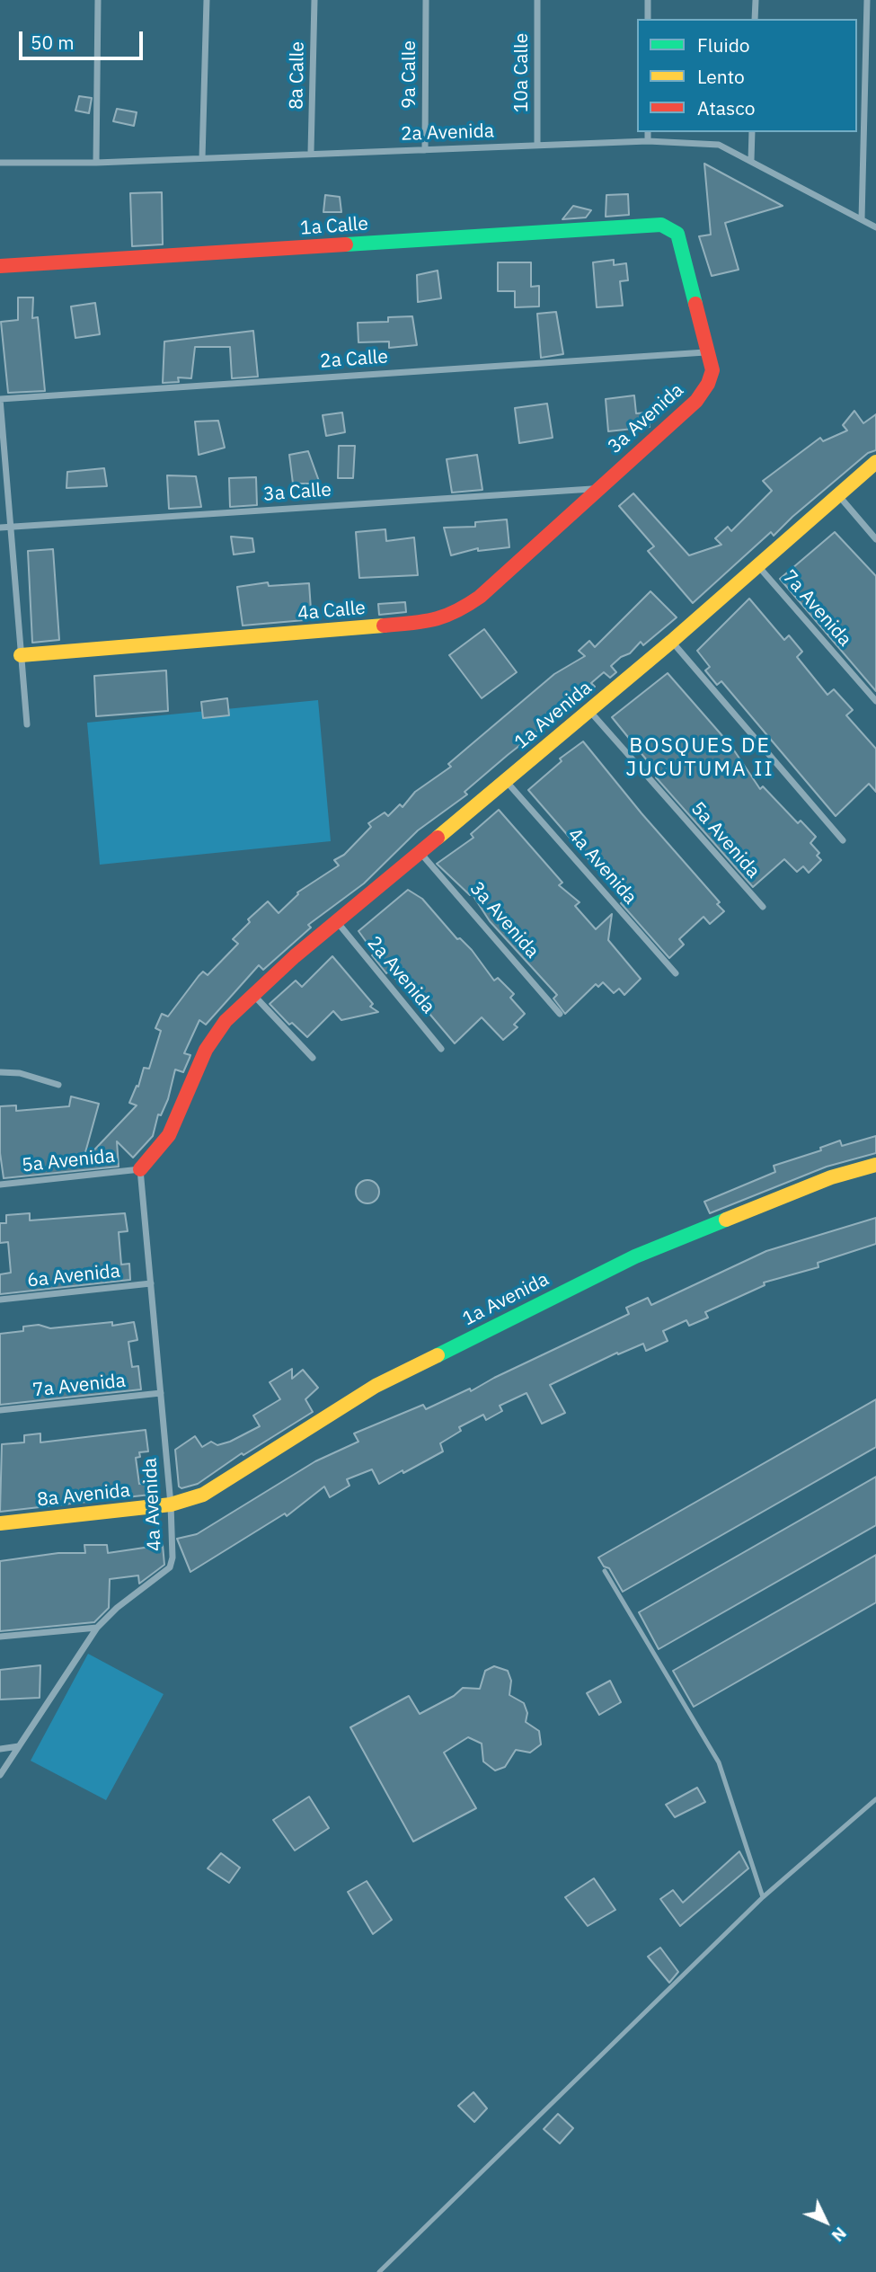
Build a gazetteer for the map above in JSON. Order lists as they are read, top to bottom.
{
  "streets": {
    "street": [
      "10a Calle",
      "9a Calle",
      "8a Calle",
      "2a Avenida",
      "1a Calle",
      "2a Calle",
      "3a Avenida",
      "3a Calle",
      "7a Avenida",
      "4a Calle",
      "1a Avenida",
      "5a Avenida",
      "4a Avenida",
      "6a Avenida",
      "8a Avenida"
    ]
  },
  "crossings": [
    ["10a Calle", "2a Avenida"],
    ["9a Calle", "2a Avenida"],
    ["8a Calle", "2a Avenida"],
    ["2a Avenida", "1a Avenida"],
    ["1a Calle", "3a Avenida"],
    ["2a Calle", "3a Avenida"],
    ["3a Avenida", "3a Calle"],
    ["3a Avenida", "4a Calle"],
    ["3a Avenida", "1a Avenida"],
    ["3a Calle", "4a Calle"],
    ["7a Avenida", "1a Avenida"],
    ["7a Avenida", "4a Avenida"],
    ["1a Avenida", "5a Avenida"],
    ["1a Avenida", "4a Avenida"],
    ["1a Avenida", "8a Avenida"],
    ["5a Avenida", "4a Avenida"],
    ["4a Avenida", "6a Avenida"],
    ["4a Avenida", "8a Avenida"]
  ],
  "districts": ["BOSQUES DE JUCUTUMA II"],
  "legend": ["Fluido", "Lento", "Atasco"],
  "scale_bar": "50 m",
  "north": "bottom right"
}
